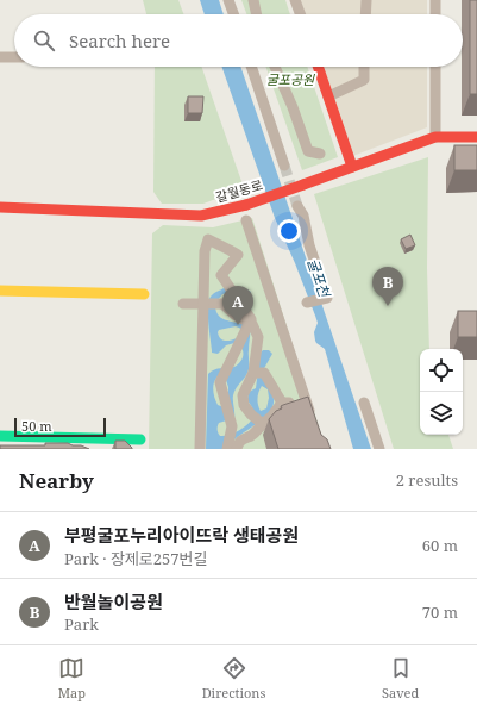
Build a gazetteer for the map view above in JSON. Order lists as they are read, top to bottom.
{
  "streets": {
    "street": ["갈월동로"]
  },
  "water": ["굴포천"],
  "parks": ["굴포공원"],
  "scale_bar": "50 m",
  "page": {
    "search": "Search here",
    "pins": ["B", "A"],
    "scale": "50 m",
    "heading": ["Nearby", "2 results"],
    "list": [
      {
        "mark": "A",
        "name": "부평굴포누리아이뜨락 생태공원",
        "note": "Park · 장제로257번길",
        "value": "60 m"
      },
      {
        "mark": "B",
        "name": "반월놀이공원",
        "note": "Park",
        "value": "70 m"
      }
    ],
    "nav": ["Map", "Directions", "Saved"]
  }
}
